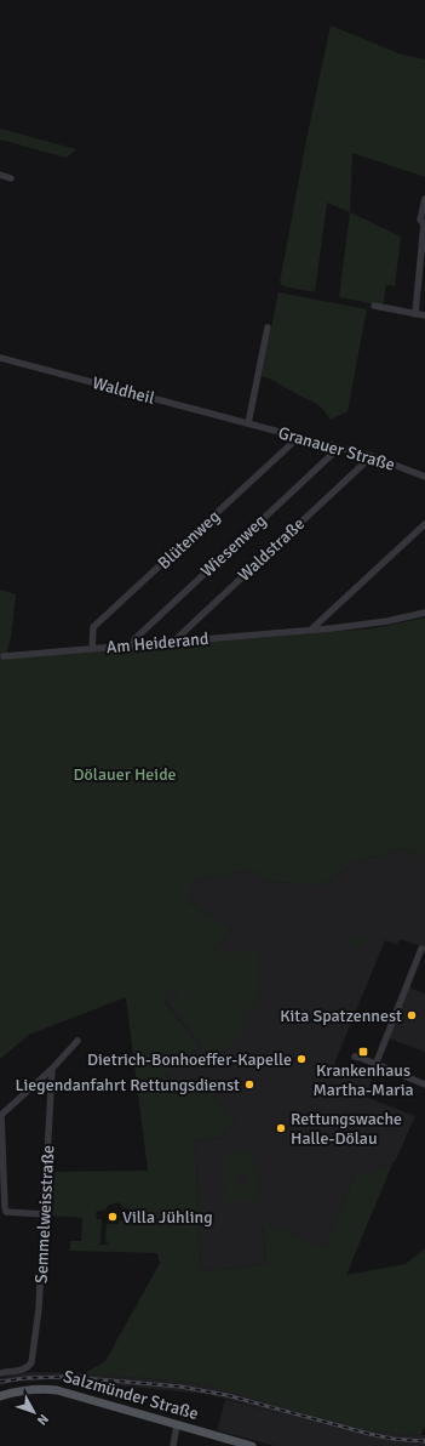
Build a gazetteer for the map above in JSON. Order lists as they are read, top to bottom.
{
  "streets": {
    "main road": ["Salzmünder Straße"],
    "street": [
      "Waldheil",
      "Granauer Straße",
      "Blütenweg",
      "Wiesenweg",
      "Waldstraße",
      "Am Heiderand",
      "Semmelweisstraße"
    ]
  },
  "crossings": [
    ["Waldheil", "Granauer Straße"],
    ["Granauer Straße", "Blütenweg"],
    ["Granauer Straße", "Wiesenweg"],
    ["Granauer Straße", "Waldstraße"],
    ["Blütenweg", "Am Heiderand"],
    ["Wiesenweg", "Am Heiderand"],
    ["Waldstraße", "Am Heiderand"]
  ],
  "parks": ["Dölauer Heide"],
  "places": {
    "other": [
      "Kita Spatzennest",
      "Dietrich-Bonhoeffer-Kapelle",
      "Liegendanfahrt Rettungsdienst",
      "Rettungswache Halle-Dölau",
      "Villa Jühling"
    ],
    "transit": ["Krankenhaus Martha-Maria"]
  },
  "north": "bottom right"
}
